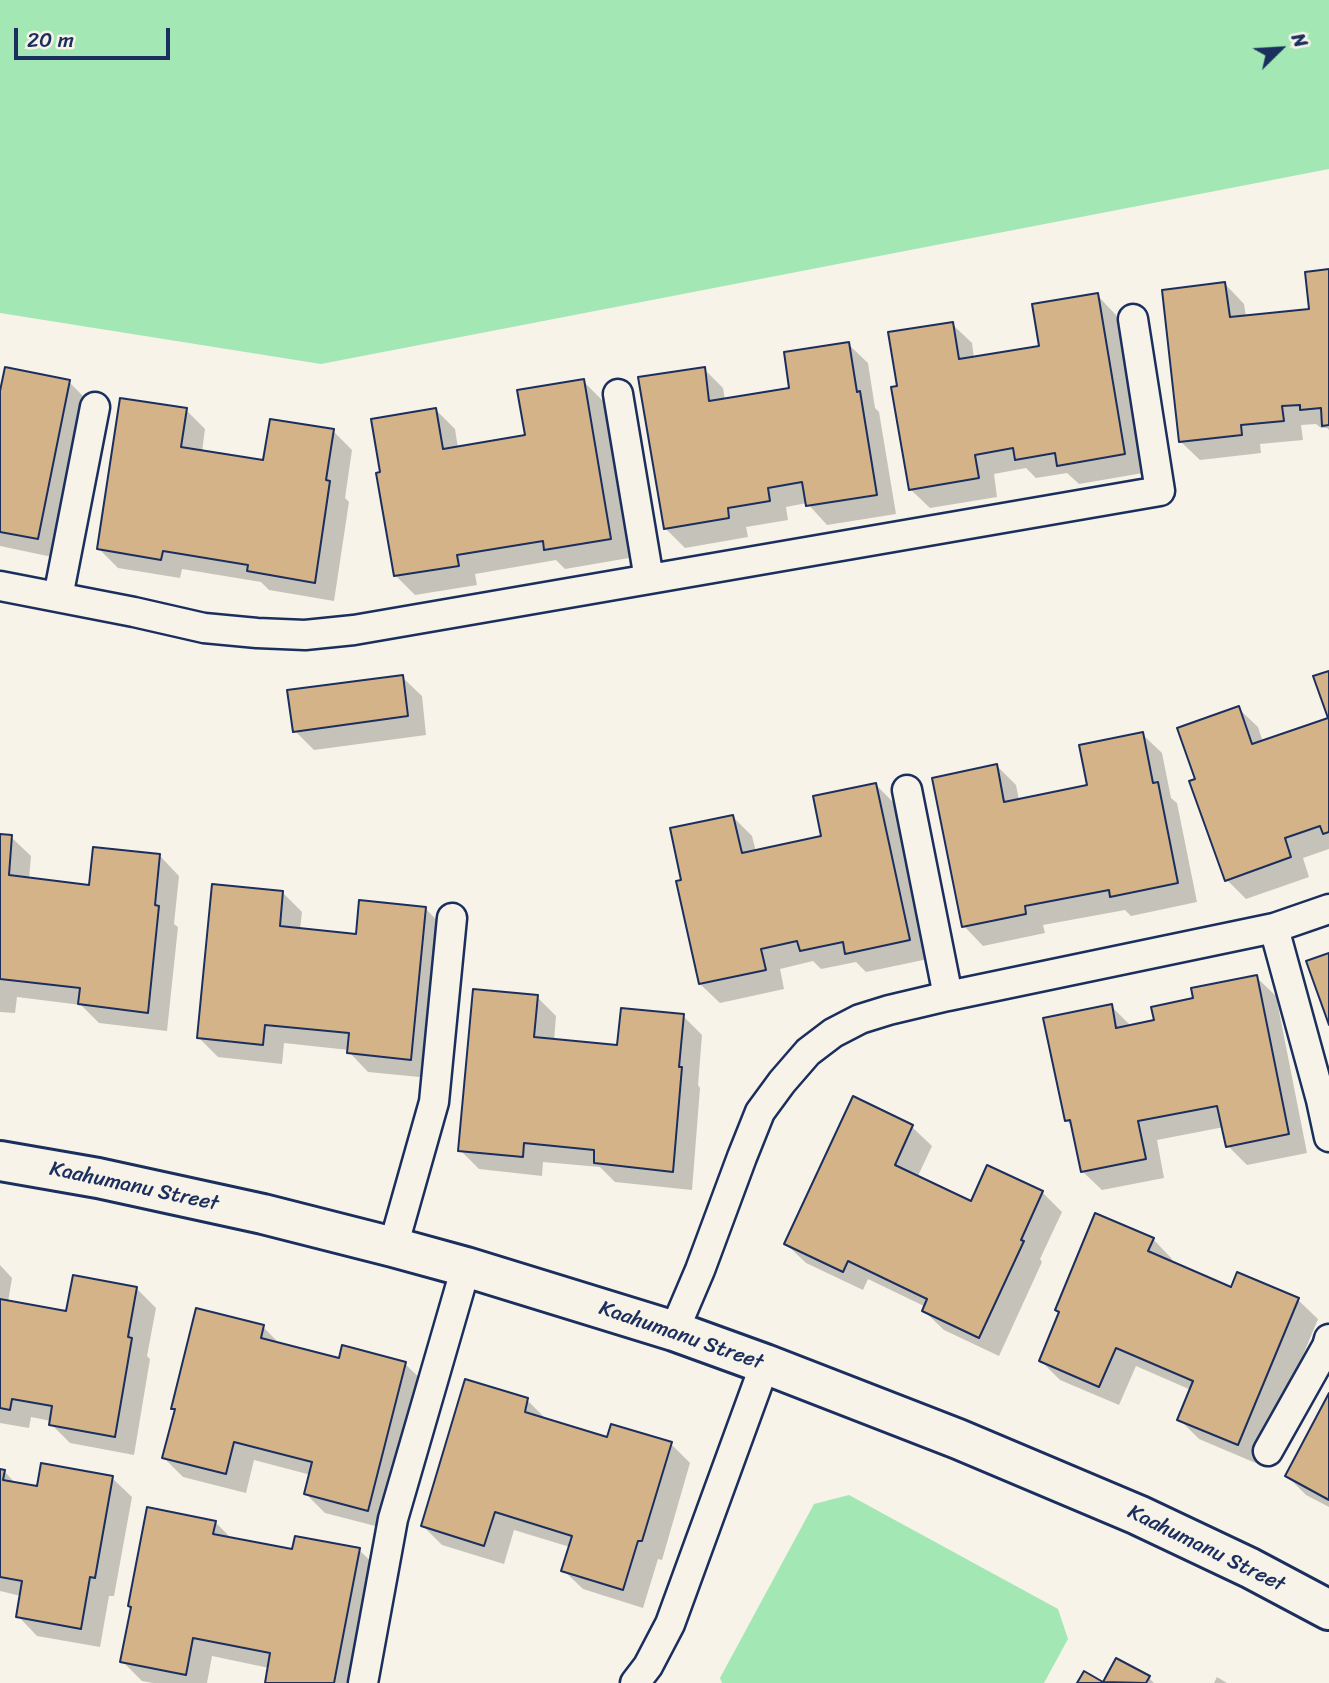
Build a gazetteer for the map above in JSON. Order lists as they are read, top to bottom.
{
  "streets": {
    "street": ["Kaahumanu Street"]
  },
  "scale_bar": "20 m",
  "north": "top right"
}
